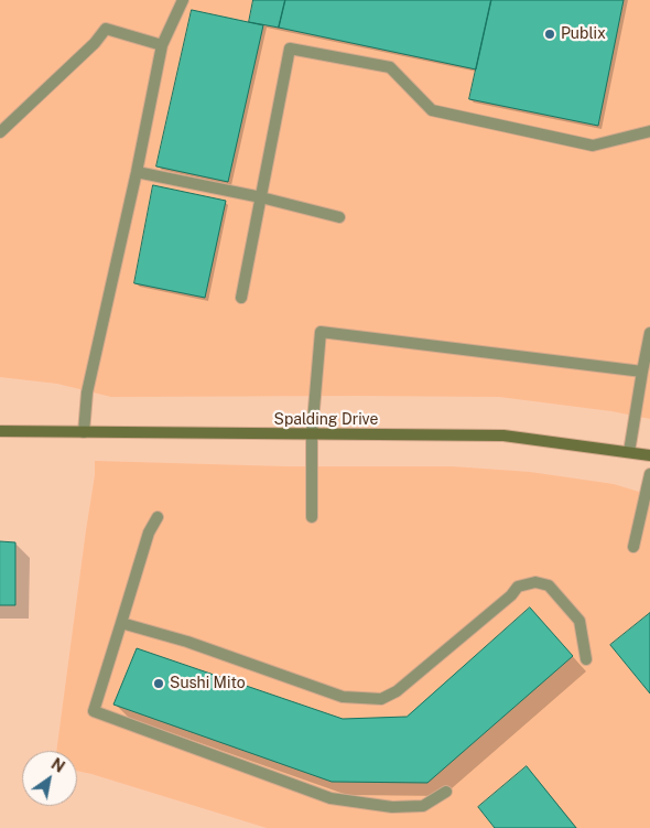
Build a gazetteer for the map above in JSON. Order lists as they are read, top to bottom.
{
  "streets": {
    "main road": ["Spalding Drive"]
  },
  "places": ["Publix", "Sushi Mito"],
  "north": "top right"
}
